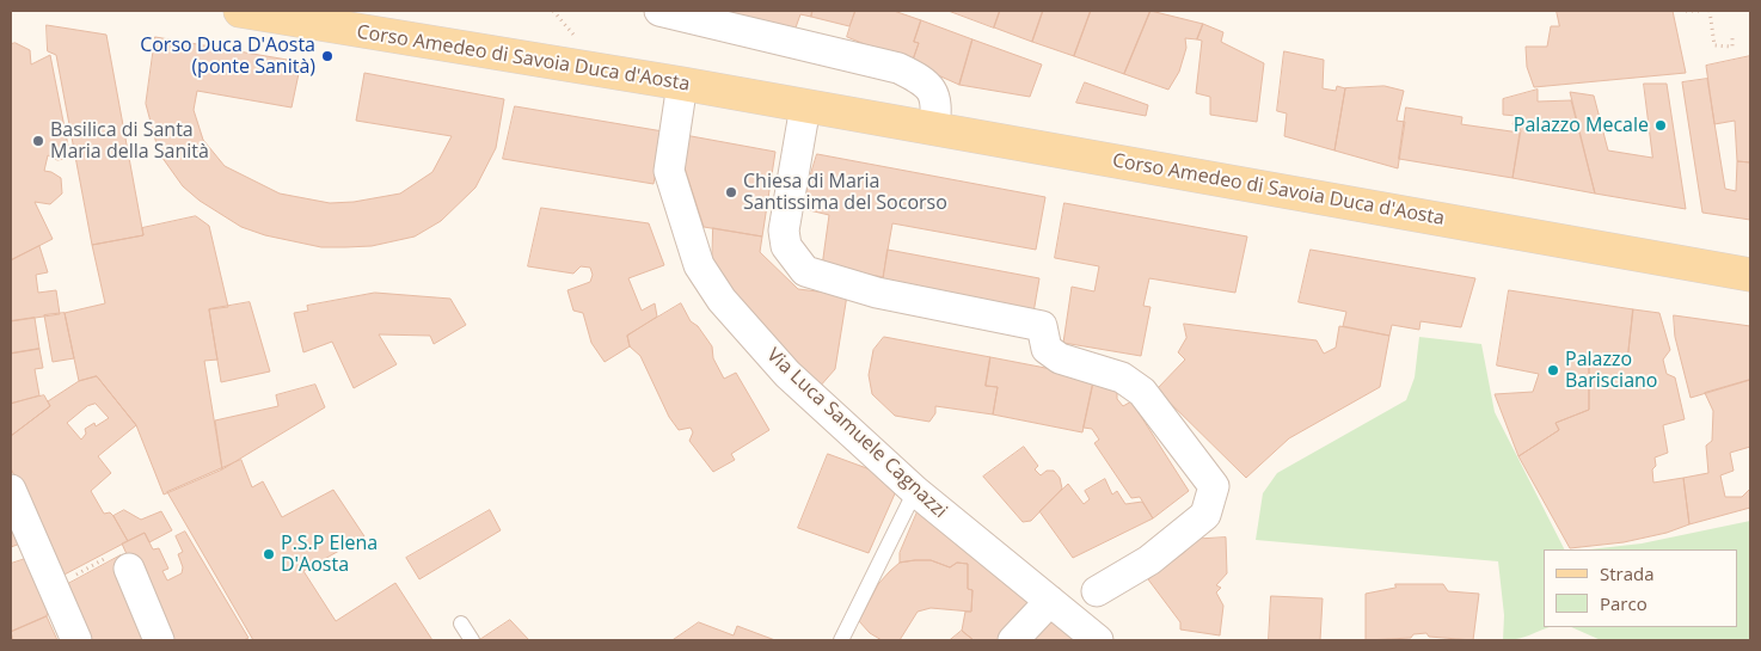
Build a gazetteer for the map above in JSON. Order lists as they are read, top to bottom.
{
  "streets": {
    "main road": ["Corso Amedeo di Savoia Duca d'Aosta"],
    "street": ["Via Luca Samuele Cagnazzi"]
  },
  "crossings": [
    ["Corso Amedeo di Savoia Duca d'Aosta", "Via Luca Samuele Cagnazzi"]
  ],
  "places": [
    "Corso Duca D'Aosta (ponte Sanità)",
    "Palazzo Mecale",
    "Basilica di Santa Maria della Sanità",
    "Chiesa di Maria Santissima del Socorso",
    "Palazzo Barisciano",
    "P.S.P Elena D'Aosta"
  ],
  "legend": ["Strada", "Parco"]
}
